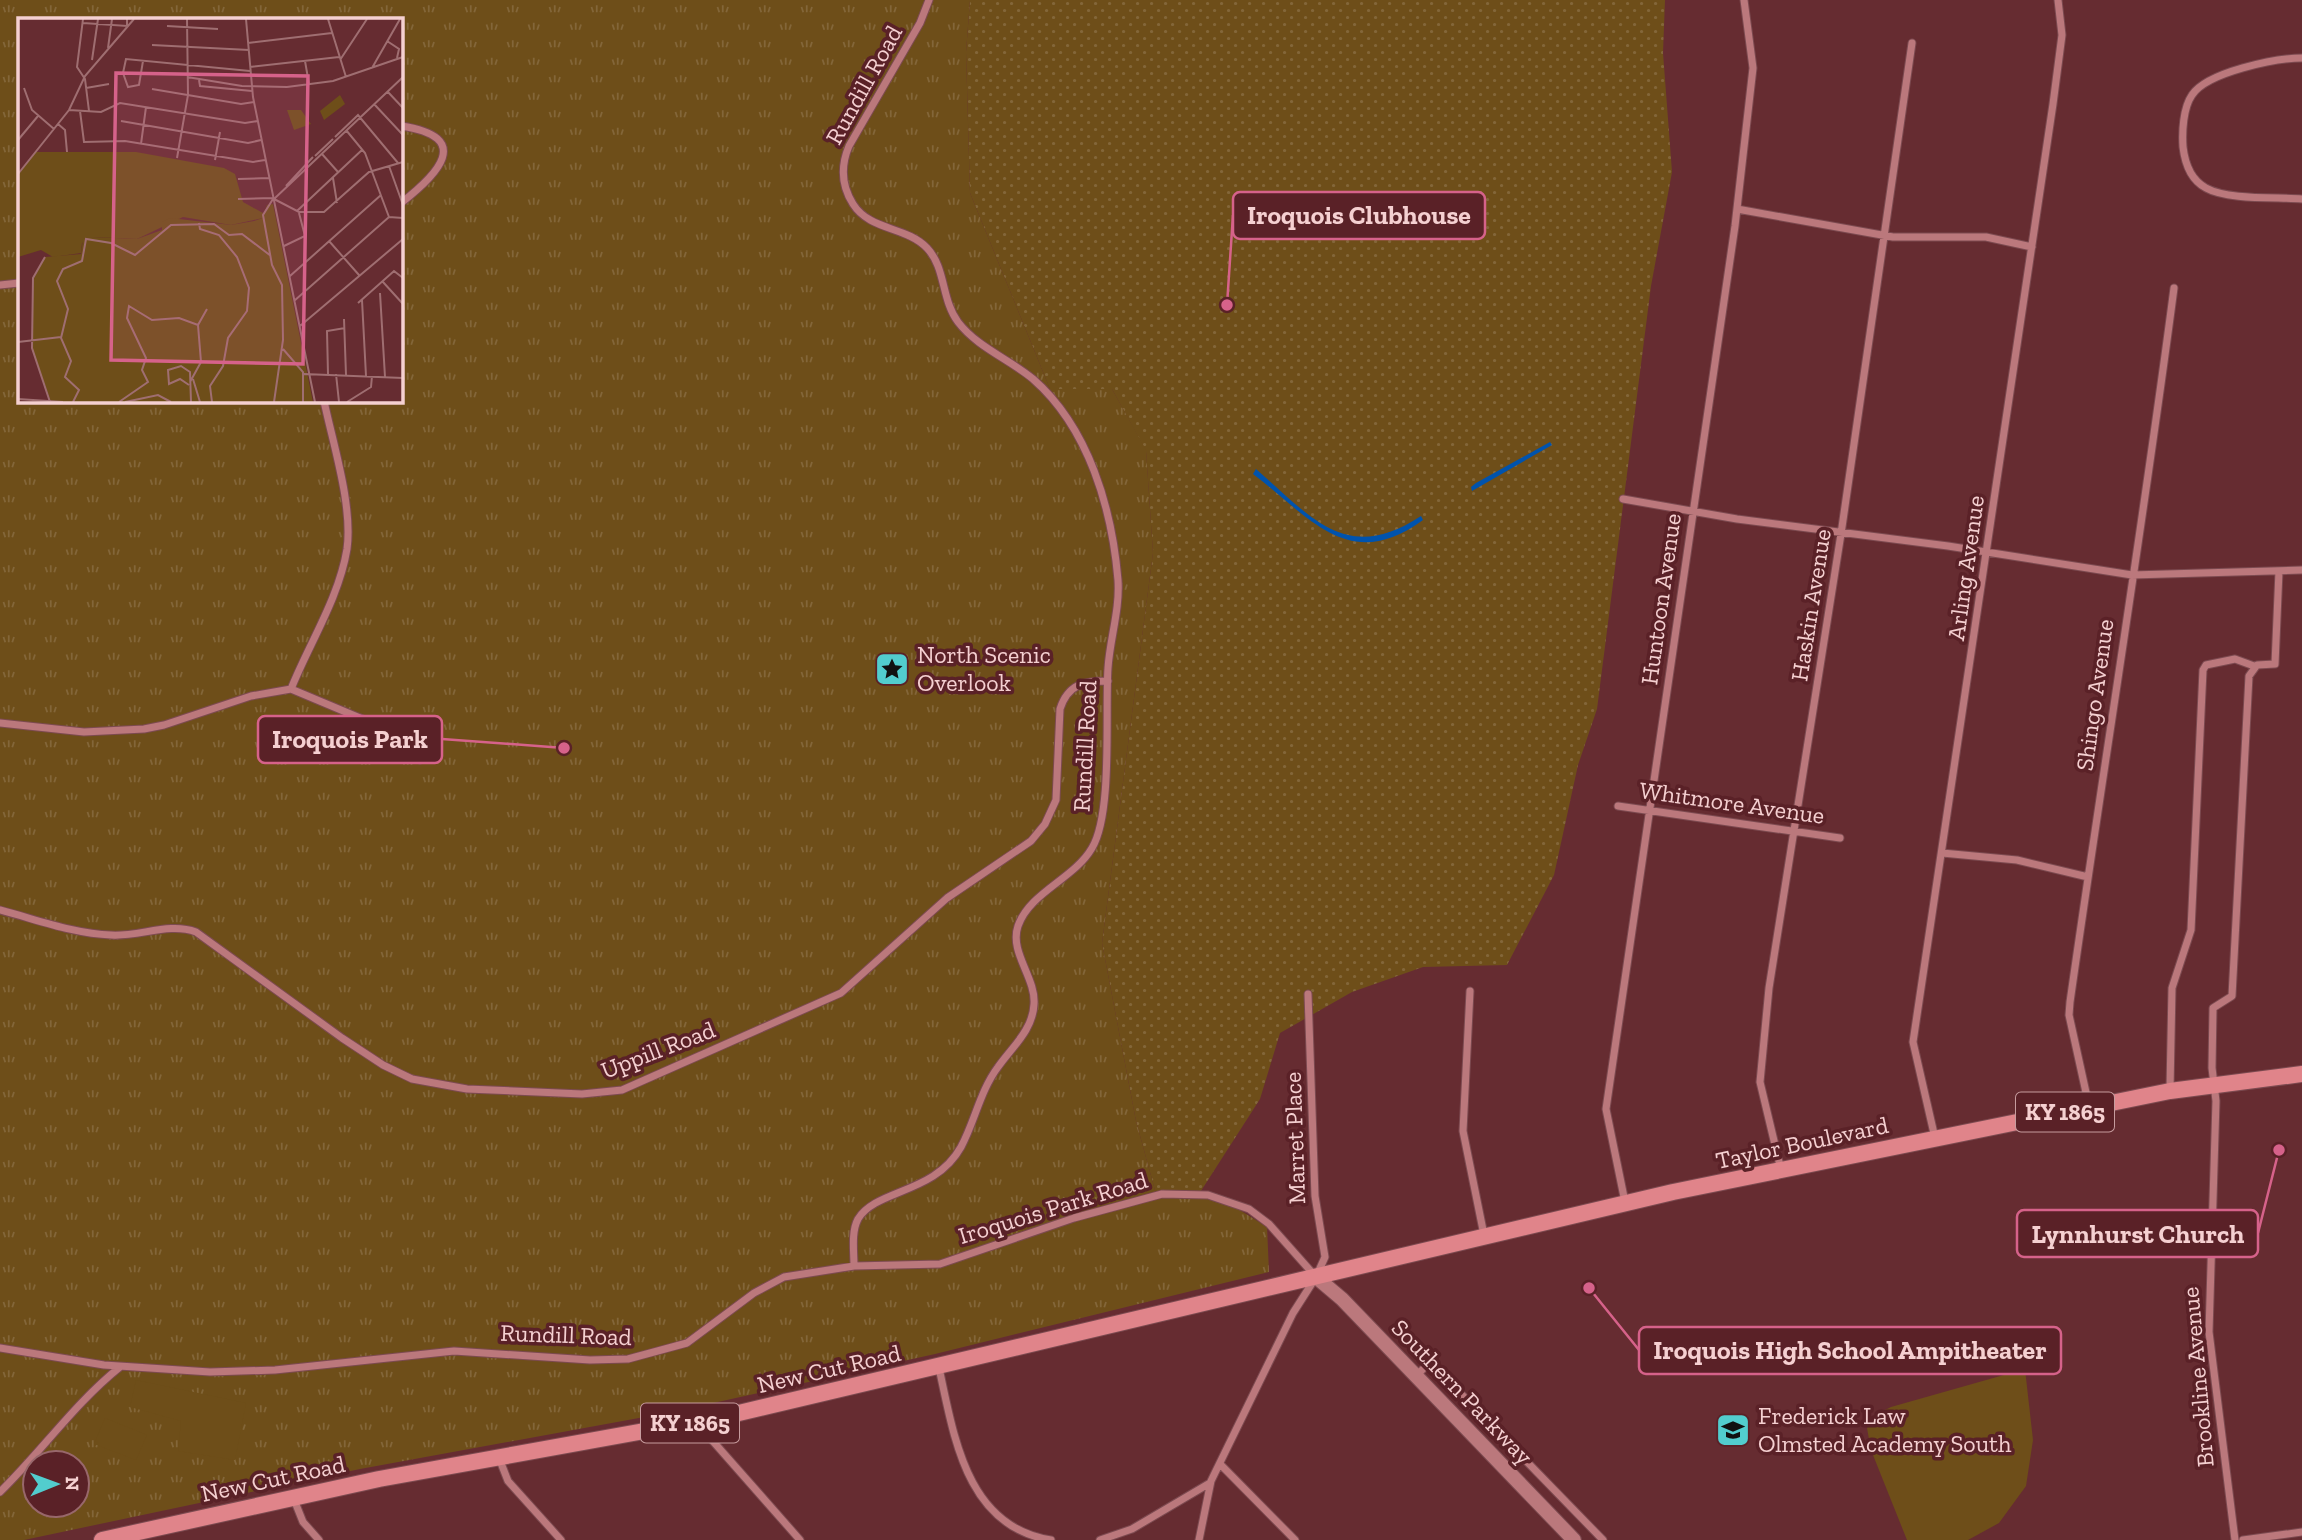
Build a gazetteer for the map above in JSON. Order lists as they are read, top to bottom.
{
  "streets": {
    "main road": [
      "KY 1865",
      "Taylor Boulevard",
      "New Cut Road",
      "Southern Parkway"
    ],
    "street": [
      "Rundill Road",
      "Arling Avenue",
      "Huntoon Avenue",
      "Haskin Avenue",
      "Shingo Avenue",
      "Whitmore Avenue",
      "Uppill Road",
      "Marret Place",
      "Iroquois Park Road",
      "Brookline Avenue"
    ]
  },
  "crossings": [
    ["Rundill Road", "Uppill Road"],
    ["Rundill Road", "Iroquois Park Road"],
    ["Arling Avenue", "Taylor Boulevard"],
    ["Huntoon Avenue", "Whitmore Avenue"],
    ["Huntoon Avenue", "Taylor Boulevard"],
    ["Haskin Avenue", "Whitmore Avenue"],
    ["Haskin Avenue", "Taylor Boulevard"],
    ["Shingo Avenue", "Taylor Boulevard"],
    ["Marret Place", "Taylor Boulevard"],
    ["Marret Place", "Iroquois Park Road"],
    ["Marret Place", "New Cut Road"],
    ["Marret Place", "Southern Parkway"],
    ["Taylor Boulevard", "Iroquois Park Road"],
    ["Taylor Boulevard", "New Cut Road"],
    ["Taylor Boulevard", "Brookline Avenue"],
    ["Taylor Boulevard", "Southern Parkway"],
    ["Iroquois Park Road", "New Cut Road"],
    ["Iroquois Park Road", "Southern Parkway"],
    ["New Cut Road", "Southern Parkway"]
  ],
  "places": {
    "other": [
      "Iroquois Clubhouse",
      "Iroquois Park",
      "Lynnhurst Church",
      "Iroquois High School Ampitheater"
    ],
    "place": ["North Scenic Overlook"],
    "school or university": ["Frederick Law Olmsted Academy South"]
  },
  "north": "right"
}
